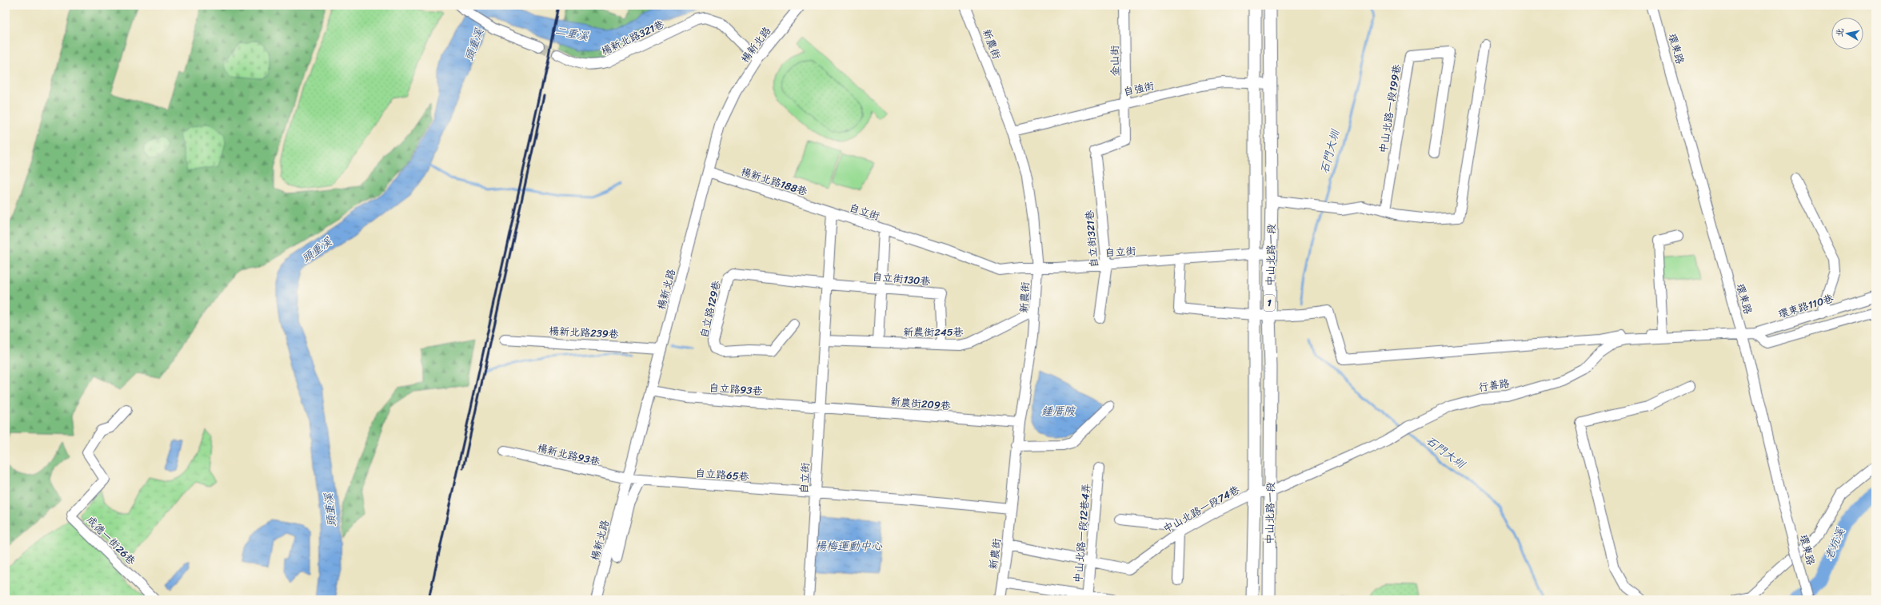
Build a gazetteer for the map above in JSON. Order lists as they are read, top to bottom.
{
  "streets": {
    "main road": ["中山北路一段", "1"],
    "street": [
      "楊新北路321巷",
      "新農街",
      "楊新北路",
      "環東路",
      "金山街",
      "自強街",
      "中山北路一段199巷",
      "楊新北路188巷",
      "自立街",
      "自立街321巷",
      "自立街130巷",
      "環東路110巷",
      "自立路129巷",
      "新農街245巷",
      "楊新北路239巷",
      "行善路",
      "自立路93巷",
      "新農街209巷",
      "楊新北路93巷",
      "自立路65巷",
      "中山北路一段74巷",
      "中山北路一段12巷4弄",
      "成德一街26巷"
    ]
  },
  "crossings": [
    ["楊新北路321巷", "楊新北路"],
    ["新農街", "自強街"],
    ["新農街", "自立街"],
    ["新農街", "新農街245巷"],
    ["新農街", "新農街209巷"],
    ["新農街", "自立路65巷"],
    ["楊新北路", "楊新北路188巷"],
    ["楊新北路", "楊新北路239巷"],
    ["楊新北路", "自立路93巷"],
    ["楊新北路", "楊新北路93巷"],
    ["楊新北路", "自立路65巷"],
    ["環東路", "環東路110巷"],
    ["環東路", "行善路"],
    ["金山街", "自強街"],
    ["金山街", "自立街321巷"],
    ["自強街", "中山北路一段"],
    ["楊新北路188巷", "自立街"],
    ["自立街", "自立街321巷"],
    ["自立街", "中山北路一段"],
    ["自立街", "自立街130巷"],
    ["自立街", "自立路129巷"],
    ["自立街", "新農街245巷"],
    ["自立街", "自立路93巷"],
    ["自立街", "新農街209巷"],
    ["自立街", "自立路65巷"],
    ["中山北路一段", "行善路"],
    ["中山北路一段", "中山北路一段74巷"],
    ["自立街130巷", "自立路129巷"],
    ["自立街130巷", "新農街245巷"],
    ["環東路110巷", "行善路"],
    ["行善路", "中山北路一段74巷"],
    ["自立路93巷", "新農街209巷"],
    ["楊新北路93巷", "自立路65巷"],
    ["中山北路一段74巷", "中山北路一段12巷4弄"]
  ],
  "water": [
    "二重溪",
    "頭重溪",
    "石門大圳",
    "鍾厝陂",
    "老坑溪",
    "楊梅運動中心"
  ],
  "north": "left"
}
